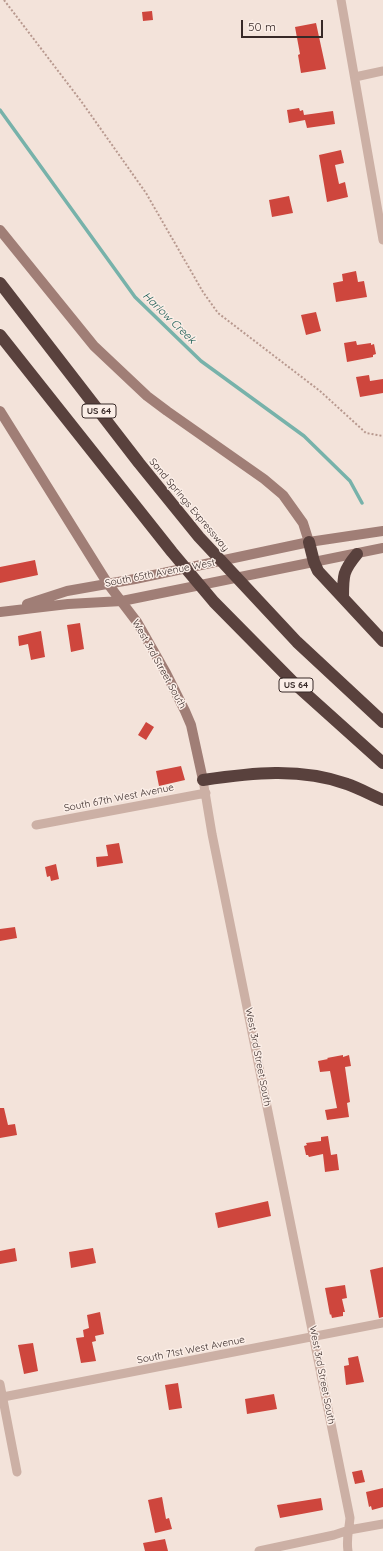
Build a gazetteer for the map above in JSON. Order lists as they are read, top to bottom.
{
  "streets": {
    "highway": ["US 64", "Sand Springs Expressway"],
    "main road": ["South 65th Avenue West", "West 3rd Street South"],
    "street": ["South 67th West Avenue", "South 71st West Avenue"]
  },
  "crossings": [
    ["South 65th Avenue West", "West 3rd Street South"],
    ["West 3rd Street South", "South 67th West Avenue"],
    ["West 3rd Street South", "South 71st West Avenue"]
  ],
  "water": ["Harlow Creek"],
  "scale_bar": "50 m"
}
